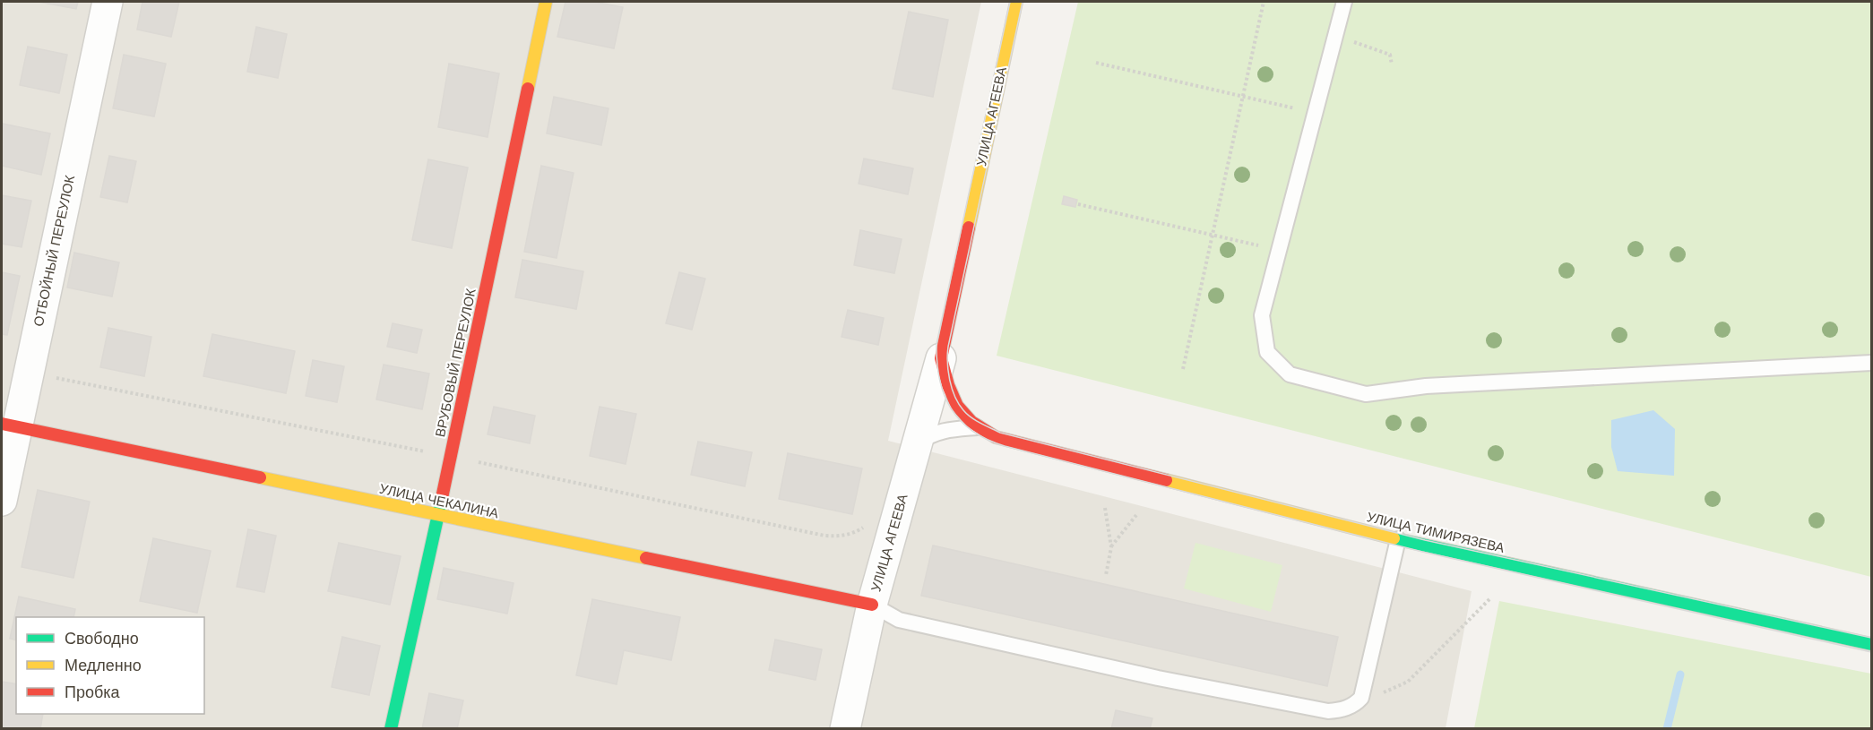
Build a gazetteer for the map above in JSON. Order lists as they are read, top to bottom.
{
  "streets": {
    "street": [
      "УЛИЦА АГЕЕВА",
      "ОТБОЙНЫЙ ПЕРЕУЛОК",
      "ВРУБОВЫЙ ПЕРЕУЛОК",
      "УЛИЦА ЧЕКАЛИНА",
      "УЛИЦА ТИМИРЯЗЕВА"
    ]
  },
  "crossings": [
    ["УЛИЦА АГЕЕВА", "УЛИЦА ЧЕКАЛИНА"],
    ["УЛИЦА АГЕЕВА", "УЛИЦА ТИМИРЯЗЕВА"],
    ["ОТБОЙНЫЙ ПЕРЕУЛОК", "УЛИЦА ЧЕКАЛИНА"],
    ["ВРУБОВЫЙ ПЕРЕУЛОК", "УЛИЦА ЧЕКАЛИНА"]
  ],
  "legend": ["Свободно", "Медленно", "Пробка"]
}
